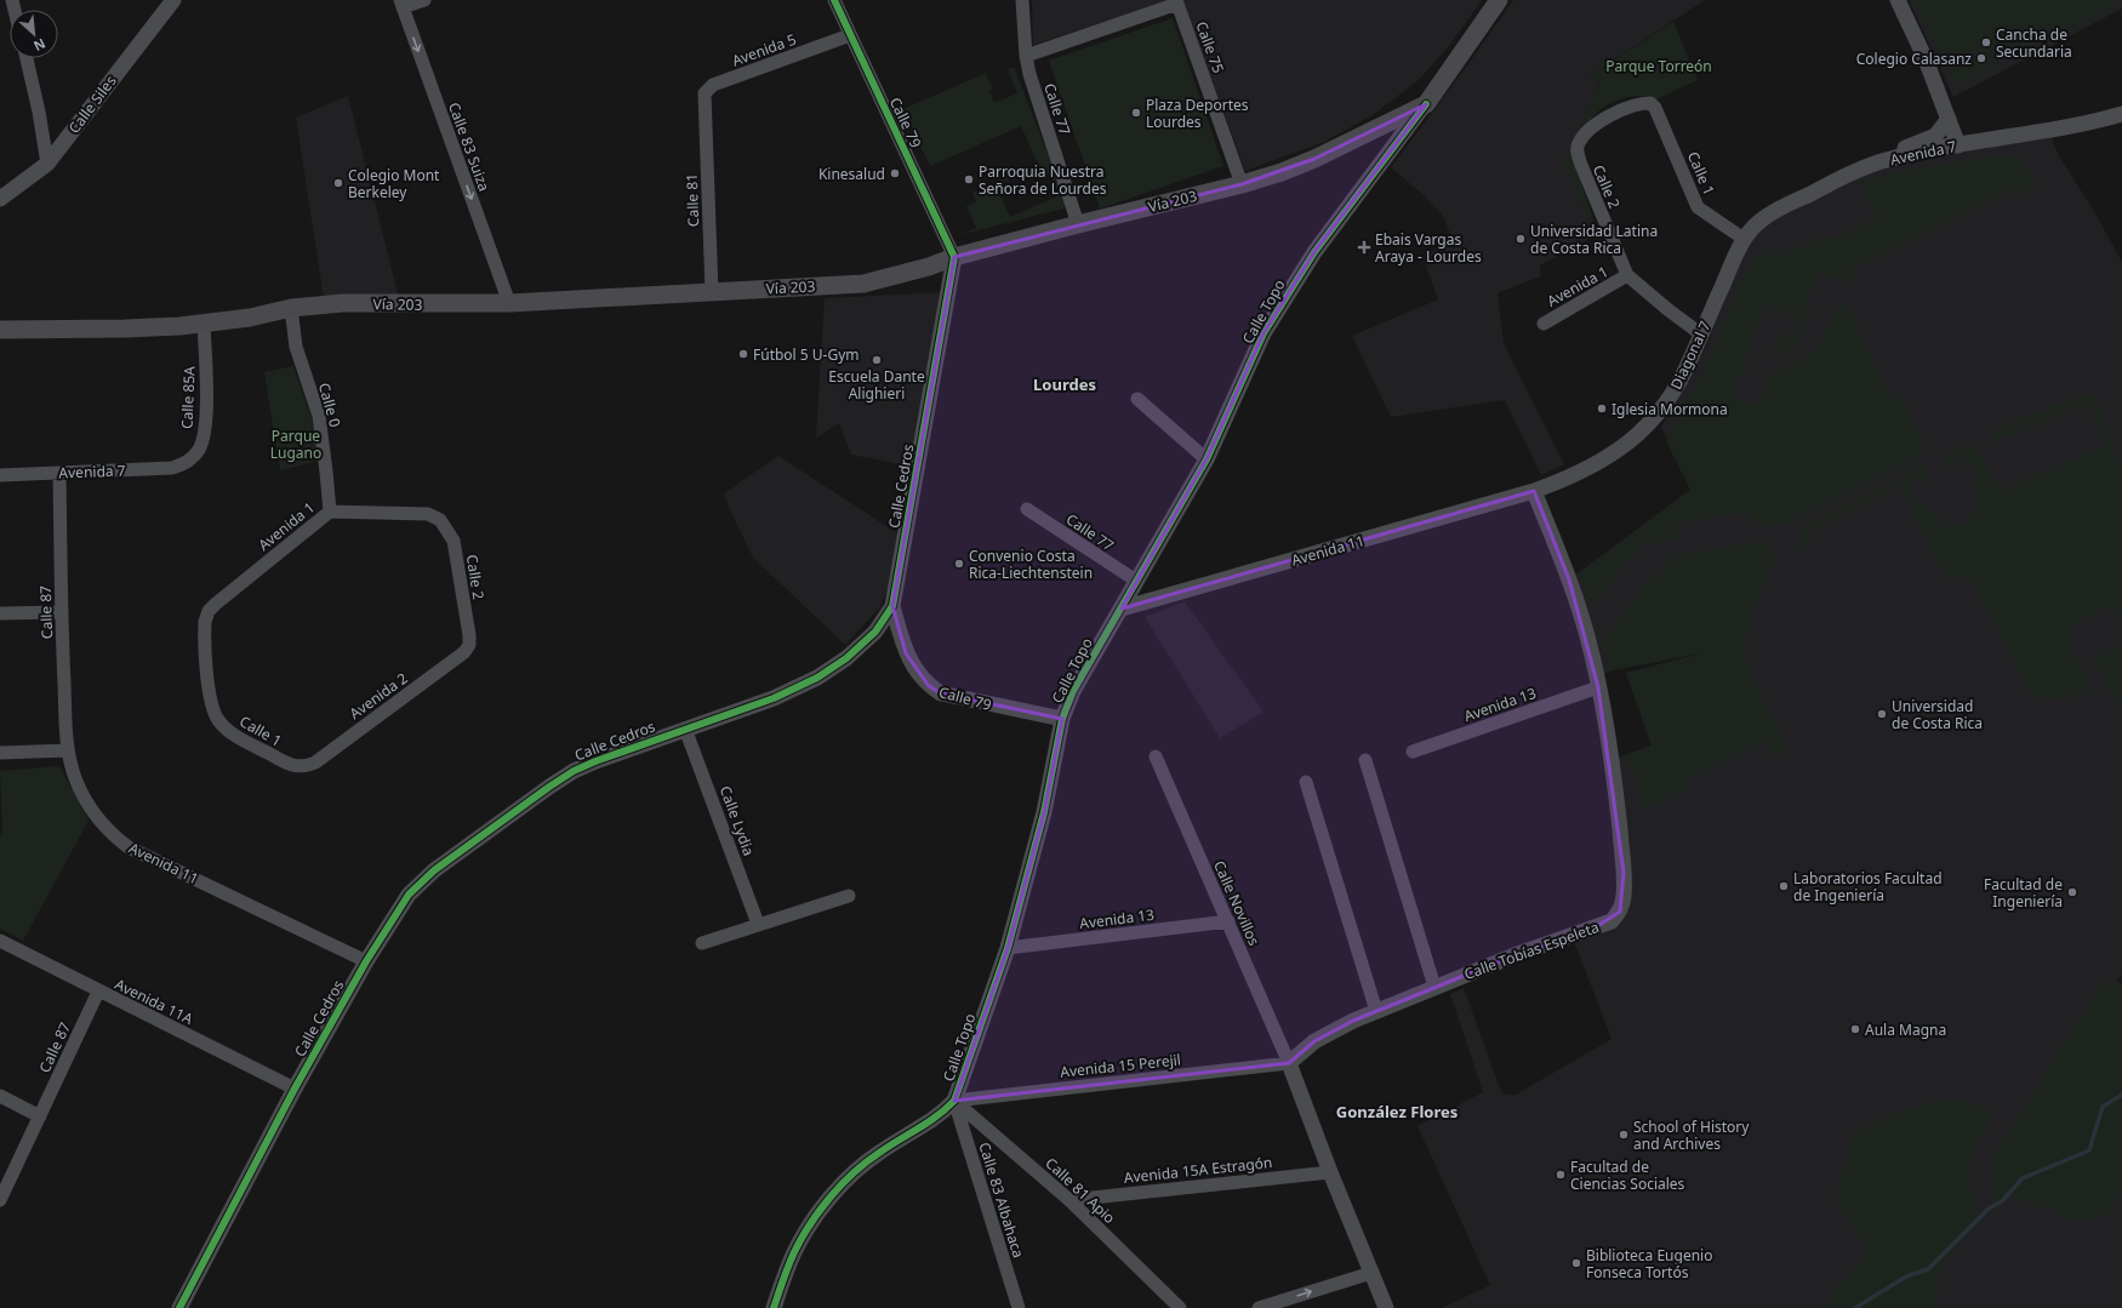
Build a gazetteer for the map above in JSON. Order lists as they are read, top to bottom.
{
  "streets": {
    "main road": ["Vía 203"],
    "street": [
      "Calle 75",
      "Avenida 5",
      "Calle Siles",
      "Calle 77",
      "Calle 79",
      "Calle 83 Suiza",
      "Avenida 7",
      "Calle 1",
      "Calle 2",
      "Calle 81",
      "Avenida 1",
      "Calle Topo",
      "Diagonal 7",
      "Calle 85A",
      "Calle 0",
      "Calle Cedros",
      "Avenida 11",
      "Calle 87",
      "Avenida 2",
      "Avenida 13",
      "Calle Lydia",
      "Calle Novillos",
      "Calle Tobías Espeleta",
      "Avenida 11A",
      "Avenida 15 Perejil",
      "Avenida 15A Estragón",
      "Calle 81 Apio",
      "Calle 83 Albahaca"
    ]
  },
  "crossings": [
    ["Calle 75", "Calle 77"],
    ["Calle 75", "Vía 203"],
    ["Avenida 5", "Calle 79"],
    ["Avenida 5", "Calle 81"],
    ["Calle 77", "Vía 203"],
    ["Calle 77", "Calle Topo"],
    ["Calle 79", "Vía 203"],
    ["Calle 79", "Calle Topo"],
    ["Calle 79", "Calle Cedros"],
    ["Calle 83 Suiza", "Vía 203"],
    ["Avenida 7", "Calle 1"],
    ["Avenida 7", "Diagonal 7"],
    ["Avenida 7", "Calle 85A"],
    ["Avenida 7", "Calle 87"],
    ["Calle 1", "Calle 2"],
    ["Calle 1", "Avenida 1"],
    ["Calle 1", "Diagonal 7"],
    ["Calle 1", "Avenida 2"],
    ["Calle 2", "Avenida 1"],
    ["Calle 2", "Diagonal 7"],
    ["Calle 2", "Avenida 2"],
    ["Calle 81", "Vía 203"],
    ["Vía 203", "Calle Topo"],
    ["Vía 203", "Calle 85A"],
    ["Vía 203", "Calle 0"],
    ["Vía 203", "Calle Cedros"],
    ["Avenida 1", "Calle 0"],
    ["Calle Topo", "Avenida 11"],
    ["Calle Topo", "Avenida 13"],
    ["Calle Topo", "Avenida 15 Perejil"],
    ["Calle Topo", "Calle 81 Apio"],
    ["Calle Topo", "Calle 83 Albahaca"],
    ["Diagonal 7", "Avenida 11"],
    ["Diagonal 7", "Calle Tobías Espeleta"],
    ["Calle Cedros", "Avenida 11"],
    ["Calle Cedros", "Calle Lydia"],
    ["Calle Cedros", "Avenida 11A"],
    ["Avenida 11", "Calle 87"],
    ["Avenida 11", "Calle Tobías Espeleta"],
    ["Calle 87", "Avenida 11A"],
    ["Avenida 13", "Calle Novillos"],
    ["Avenida 13", "Calle Tobías Espeleta"],
    ["Calle Novillos", "Calle Tobías Espeleta"],
    ["Calle Novillos", "Avenida 15 Perejil"],
    ["Calle Tobías Espeleta", "Avenida 15 Perejil"],
    ["Avenida 15 Perejil", "Calle 81 Apio"],
    ["Avenida 15 Perejil", "Calle 83 Albahaca"],
    ["Avenida 15A Estragón", "Calle 81 Apio"],
    ["Calle 81 Apio", "Calle 83 Albahaca"]
  ],
  "one_way": ["Calle 83 Suiza"],
  "districts": ["Lourdes", "González Flores"],
  "parks": ["Parque Torreón", "Parque Lugano"],
  "places": {
    "other": [
      "Cancha de Secundaria",
      "Colegio Calasanz",
      "Plaza Deportes Lourdes",
      "Kinesalud",
      "Parroquia Nuestra Señora de Lourdes",
      "Colegio Mont Berkeley",
      "Universidad Latina de Costa Rica",
      "Fútbol 5 U-Gym",
      "Escuela Dante Alighieri",
      "Iglesia Mormona",
      "Convenio Costa Rica-Liechtenstein",
      "Universidad de Costa Rica",
      "Laboratorios Facultad de Ingeniería",
      "Facultad de Ingeniería",
      "Aula Magna",
      "School of History and Archives",
      "Facultad de Ciencias Sociales",
      "Biblioteca Eugenio Fonseca Tortós"
    ],
    "health": ["Ebais Vargas Araya - Lourdes"]
  },
  "north": "bottom right"
}
